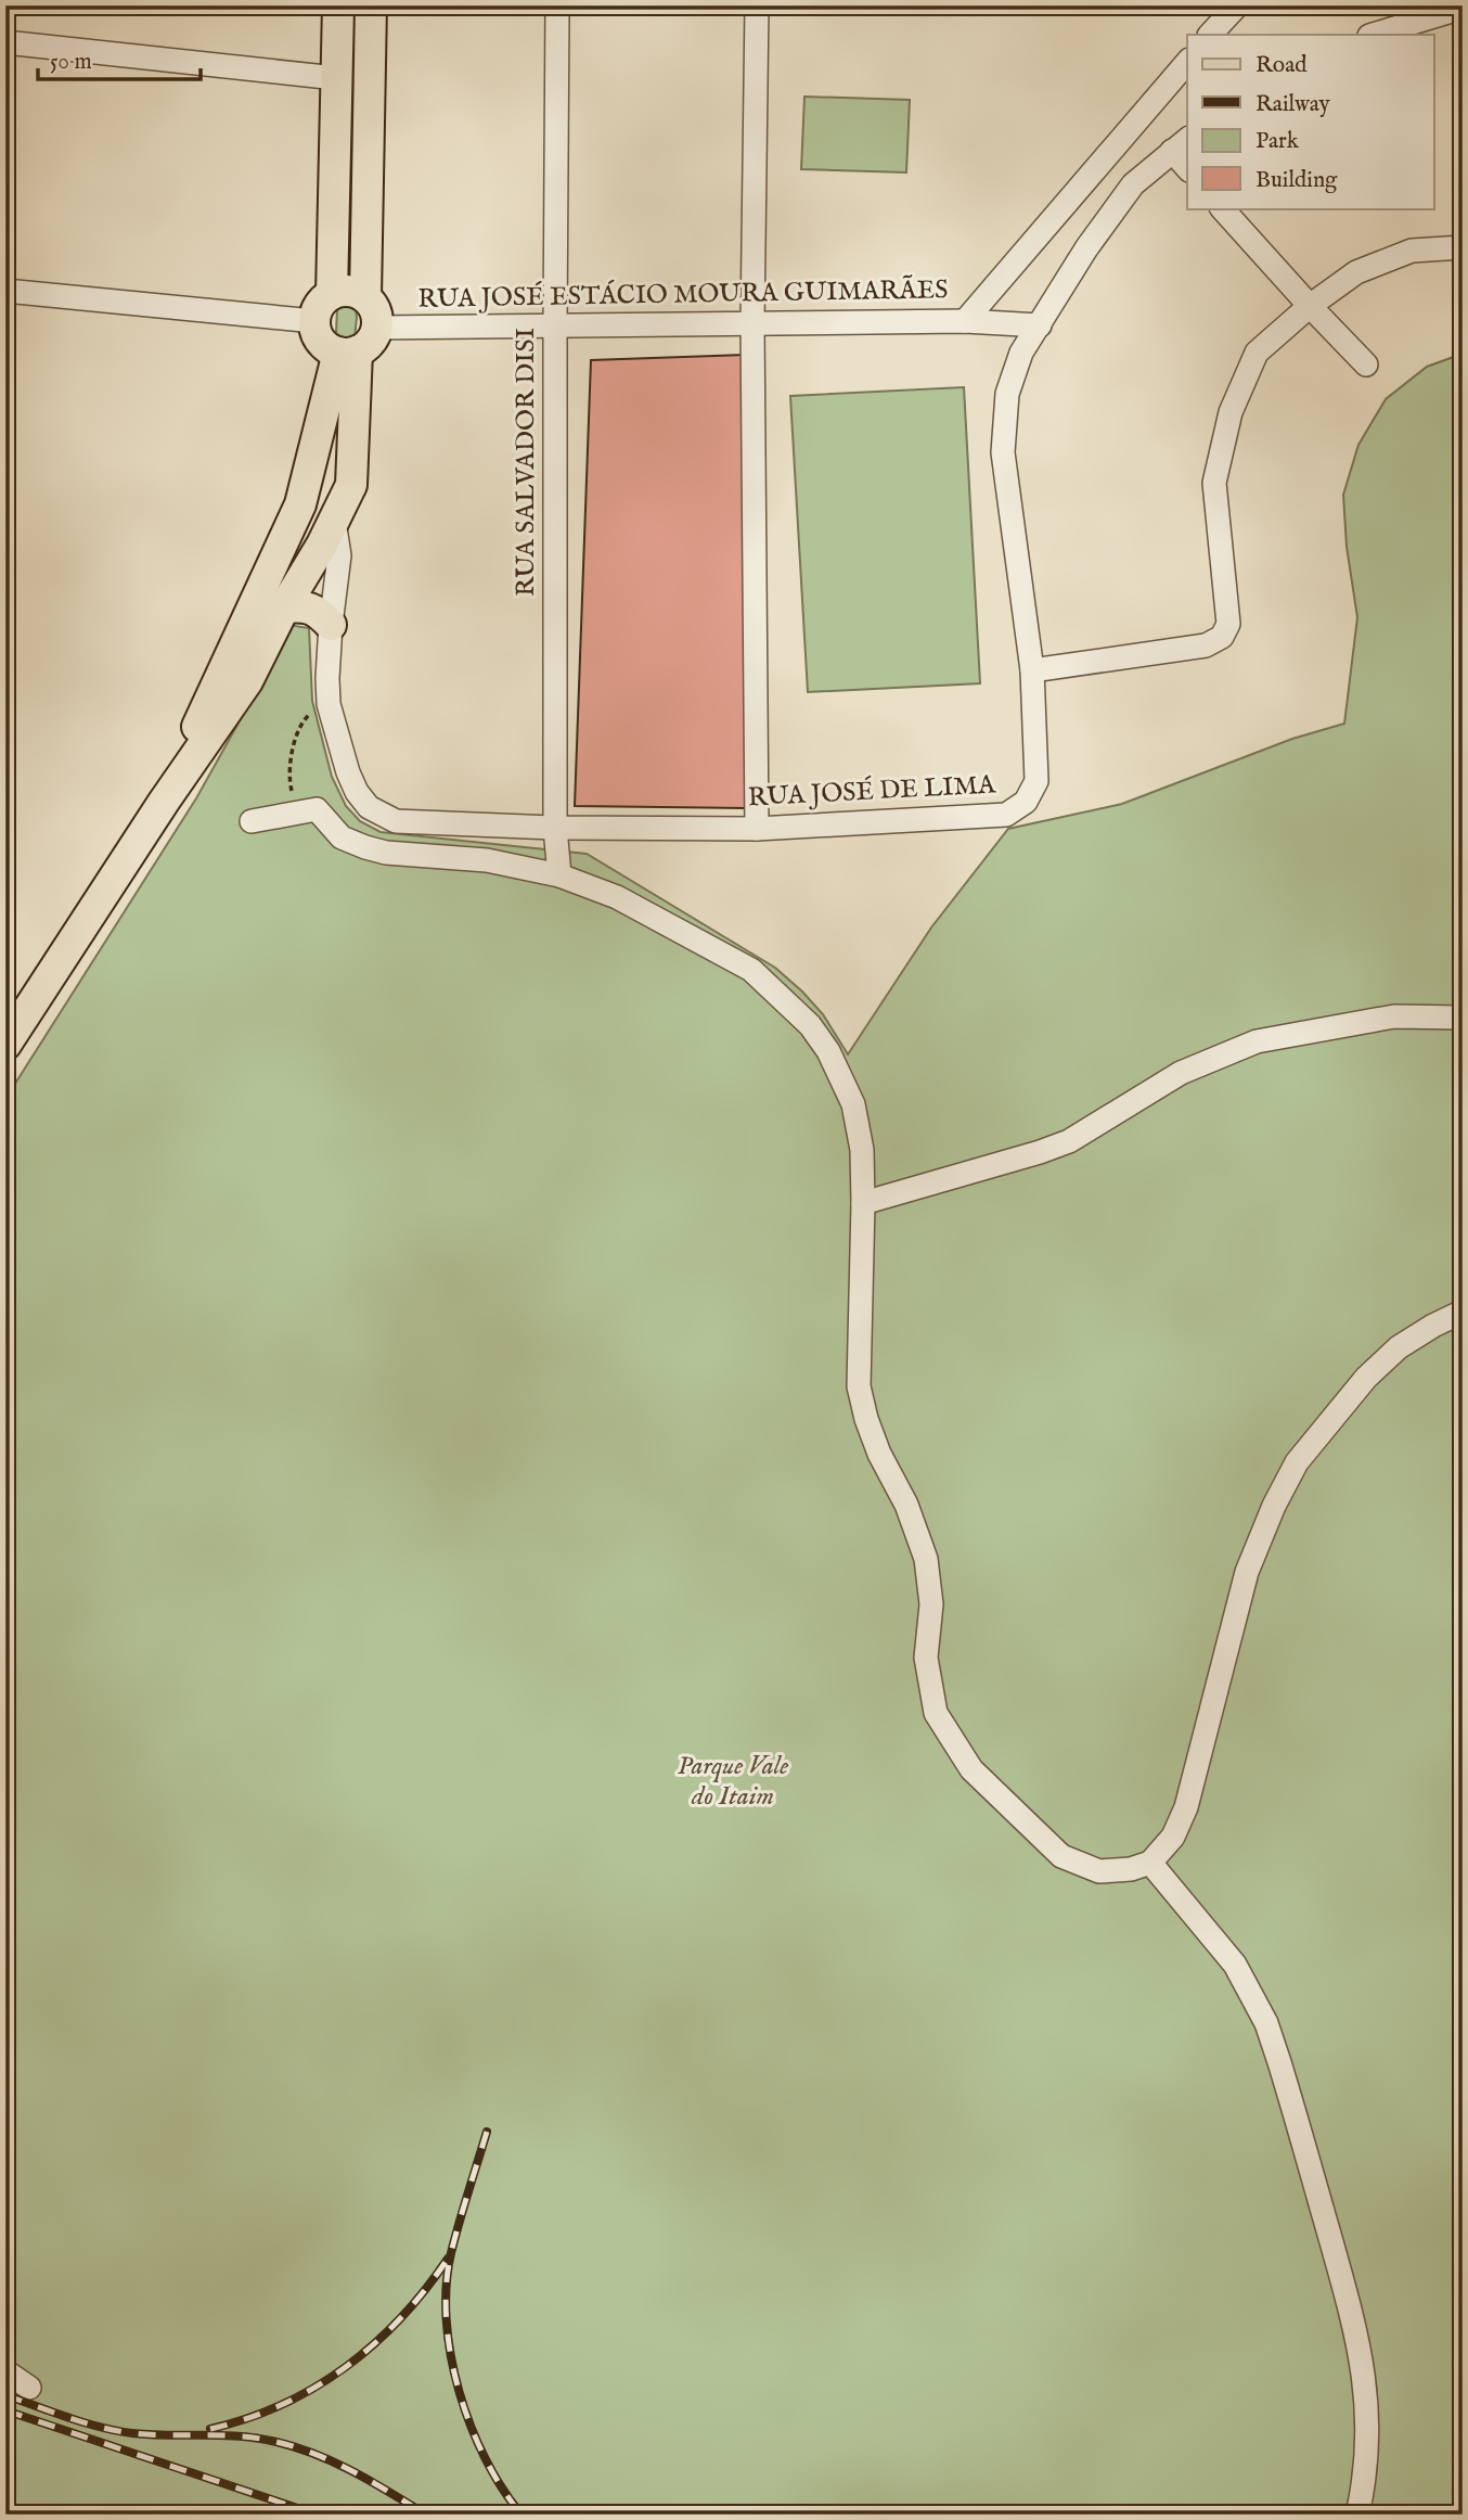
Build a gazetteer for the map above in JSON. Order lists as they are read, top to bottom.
{
  "streets": {
    "street": ["RUA JOSÉ ESTÁCIO MOURA GUIMARÃES", "RUA SALVADOR DISI", "RUA JOSÉ DE LIMA"]
  },
  "crossings": [
    ["RUA JOSÉ ESTÁCIO MOURA GUIMARÃES", "RUA SALVADOR DISI"],
    ["RUA SALVADOR DISI", "RUA JOSÉ DE LIMA"]
  ],
  "parks": ["Parque Vale do Itaim"],
  "legend": [
    "Road",
    "Railway",
    "Park",
    "Building"
  ],
  "scale_bar": "50 m"
}
